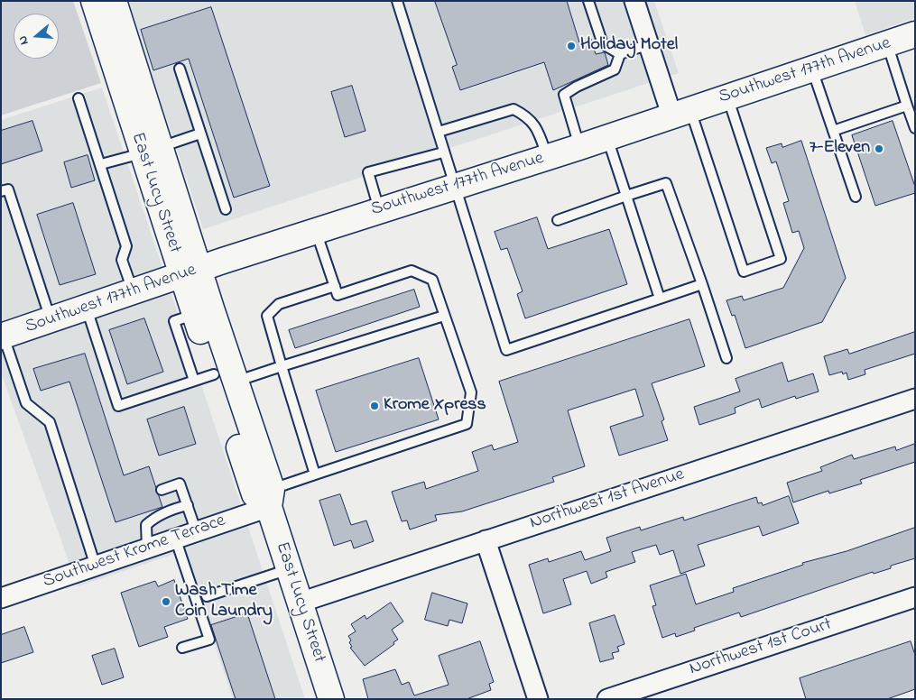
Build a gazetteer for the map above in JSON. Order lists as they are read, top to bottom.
{
  "streets": {
    "main road": ["Southwest 177th Avenue", "East Lucy Street"],
    "street": ["Northwest 1st Avenue", "Southwest Krome Terrace", "Northwest 1st Court"]
  },
  "crossings": [
    ["Southwest 177th Avenue", "East Lucy Street"],
    ["East Lucy Street", "Northwest 1st Avenue"],
    ["East Lucy Street", "Southwest Krome Terrace"]
  ],
  "places": [
    "Holiday Motel",
    "7-Eleven",
    "Krome Xpress",
    "Wash Time Coin Laundry"
  ],
  "north": "left"
}
